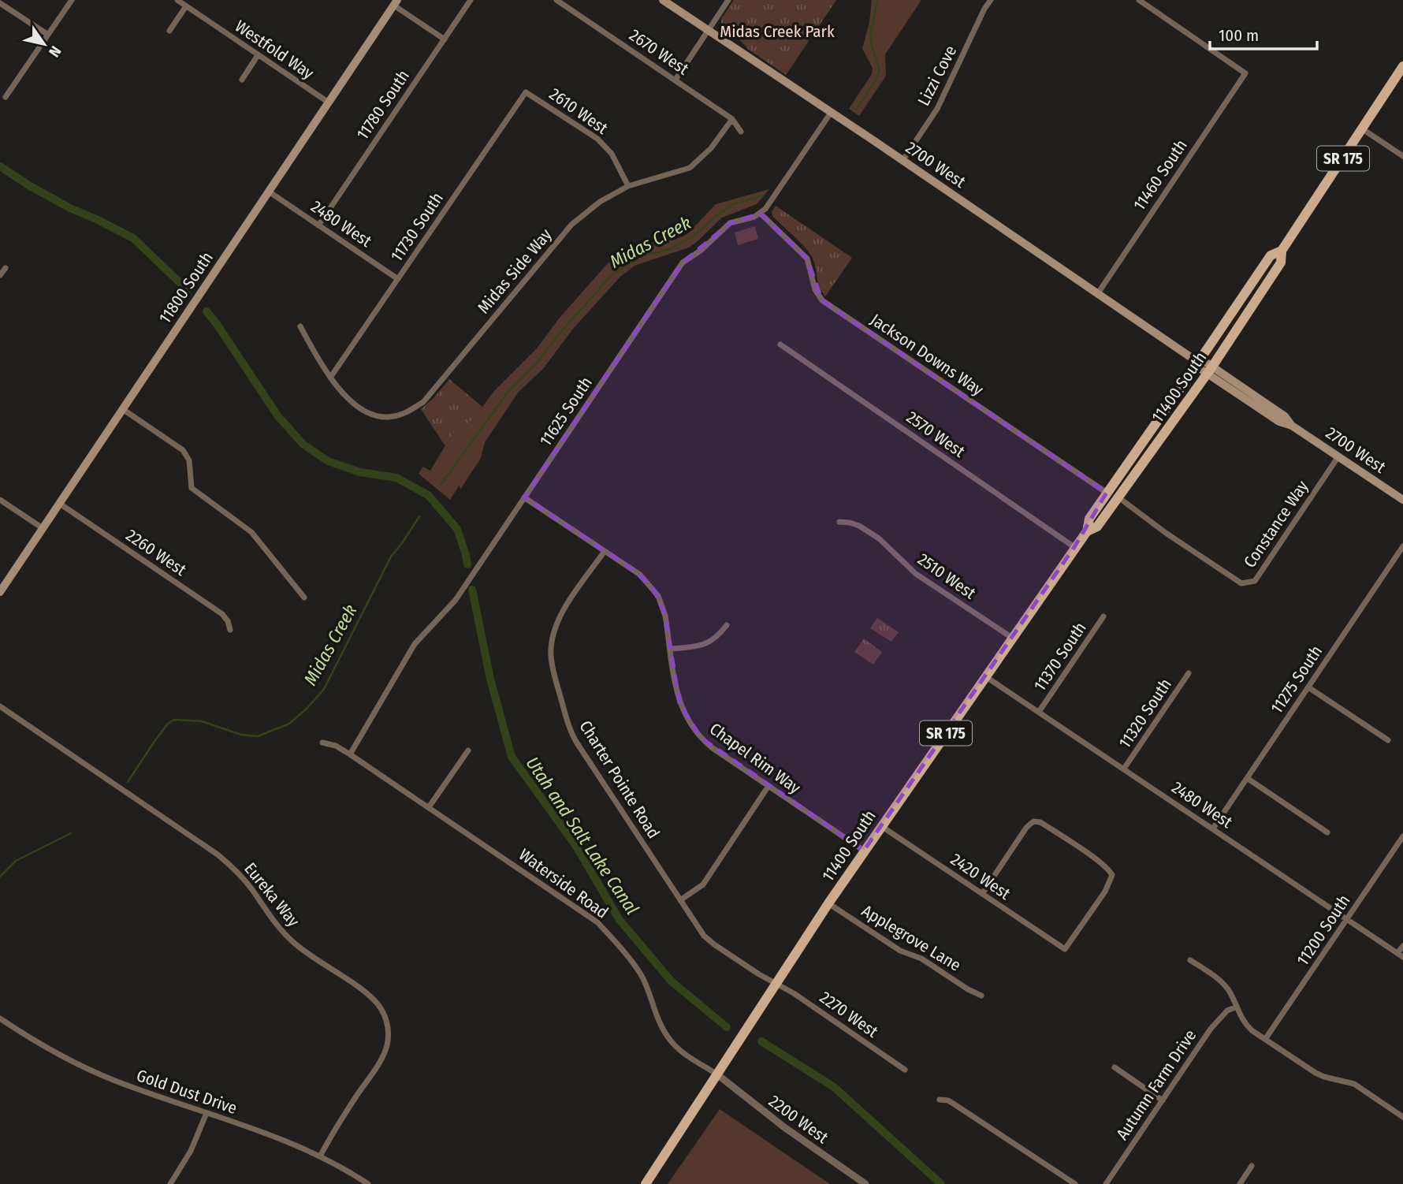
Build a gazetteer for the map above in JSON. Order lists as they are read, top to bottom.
{
  "streets": {
    "main road": [
      "SR 175",
      "2700 West",
      "11800 South",
      "11400 South"
    ],
    "street": [
      "Westfold Way",
      "2670 West",
      "Lizzi Cove",
      "11780 South",
      "2610 West",
      "11460 South",
      "2480 West",
      "11730 South",
      "Midas Side Way",
      "Jackson Downs Way",
      "11625 South",
      "2570 West",
      "Constance Way",
      "2260 West",
      "2510 West",
      "11370 South",
      "11275 South",
      "11320 South",
      "Chapel Rim Way",
      "Charter Pointe Road",
      "2420 West",
      "Waterside Road",
      "Eureka Way",
      "11200 South",
      "Applegrove Lane",
      "2270 West",
      "Autumn Farm Drive",
      "Gold Dust Drive",
      "2200 West"
    ]
  },
  "crossings": [
    ["Westfold Way", "11800 South"],
    ["2670 West", "Midas Side Way"],
    ["Lizzi Cove", "2700 West"],
    ["11780 South", "2480 West"],
    ["2610 West", "11730 South"],
    ["2610 West", "Midas Side Way"],
    ["2700 West", "11460 South"],
    ["2700 West", "11400 South"],
    ["2700 West", "Constance Way"],
    ["2480 West", "11730 South"],
    ["2480 West", "11800 South"],
    ["2480 West", "11400 South"],
    ["2480 West", "11370 South"],
    ["2480 West", "11275 South"],
    ["2480 West", "11320 South"],
    ["2480 West", "11200 South"],
    ["11730 South", "Midas Side Way"],
    ["11800 South", "2260 West"],
    ["Jackson Downs Way", "11400 South"],
    ["Jackson Downs Way", "11625 South"],
    ["11400 South", "2570 West"],
    ["11400 South", "Constance Way"],
    ["11400 South", "2510 West"],
    ["11400 South", "Chapel Rim Way"],
    ["11400 South", "Charter Pointe Road"],
    ["11400 South", "2420 West"],
    ["11400 South", "Waterside Road"],
    ["11400 South", "Applegrove Lane"],
    ["11400 South", "2270 West"],
    ["11400 South", "2200 West"],
    ["11625 South", "Chapel Rim Way"],
    ["11625 South", "Waterside Road"],
    ["Chapel Rim Way", "Charter Pointe Road"],
    ["Charter Pointe Road", "2270 West"],
    ["Waterside Road", "2200 West"],
    ["Eureka Way", "Gold Dust Drive"]
  ],
  "water": ["Midas Creek", "Utah and Salt Lake Canal"],
  "parks": ["Midas Creek Park"],
  "scale_bar": "100 m",
  "north": "bottom right"
}
